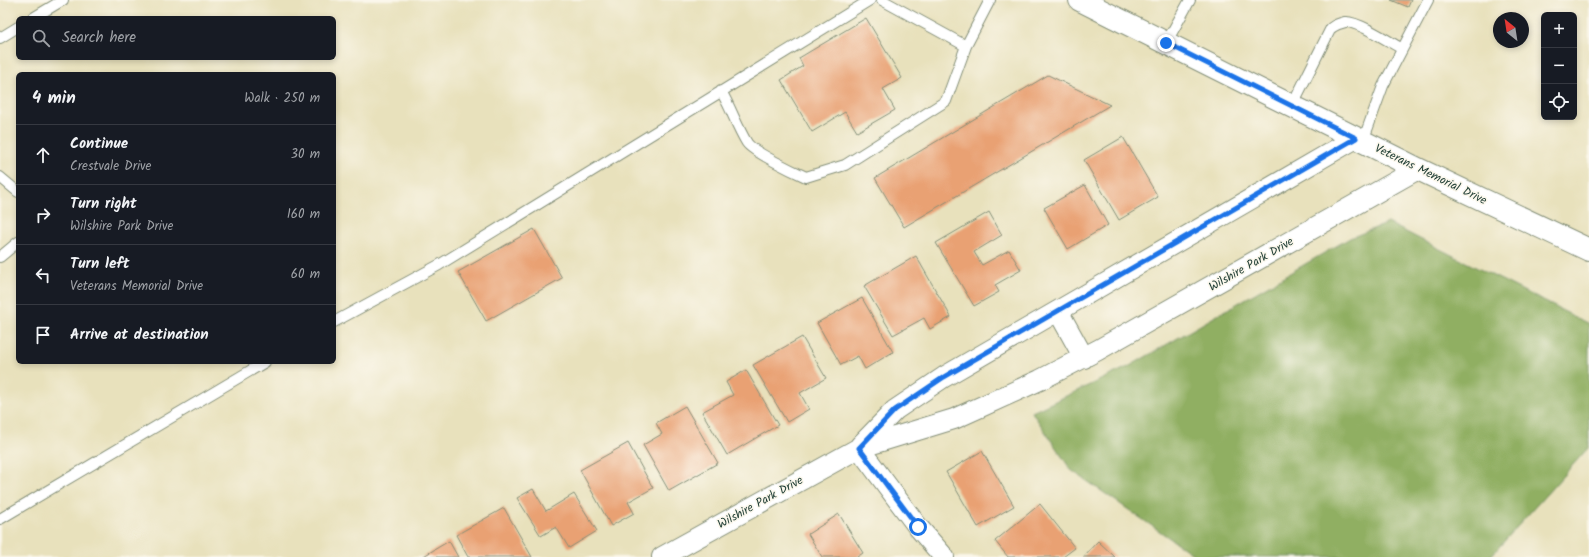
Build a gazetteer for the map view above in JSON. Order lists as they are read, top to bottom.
{
  "streets": {
    "main road": ["Veterans Memorial Drive"],
    "street": ["Wilshire Park Drive"]
  },
  "crossings": [
    ["Veterans Memorial Drive", "Wilshire Park Drive"]
  ],
  "north": "top left",
  "page": {
    "map_buttons": ["+", "−"],
    "search": "Search here",
    "heading": ["4 min", "Walk · 250 m"],
    "list": [
      ["Continue", "Crestvale Drive", "30 m"],
      ["Turn right", "Wilshire Park Drive", "160 m"],
      ["Turn left", "Veterans Memorial Drive", "60 m"],
      "Arrive at destination"
    ]
  }
}
